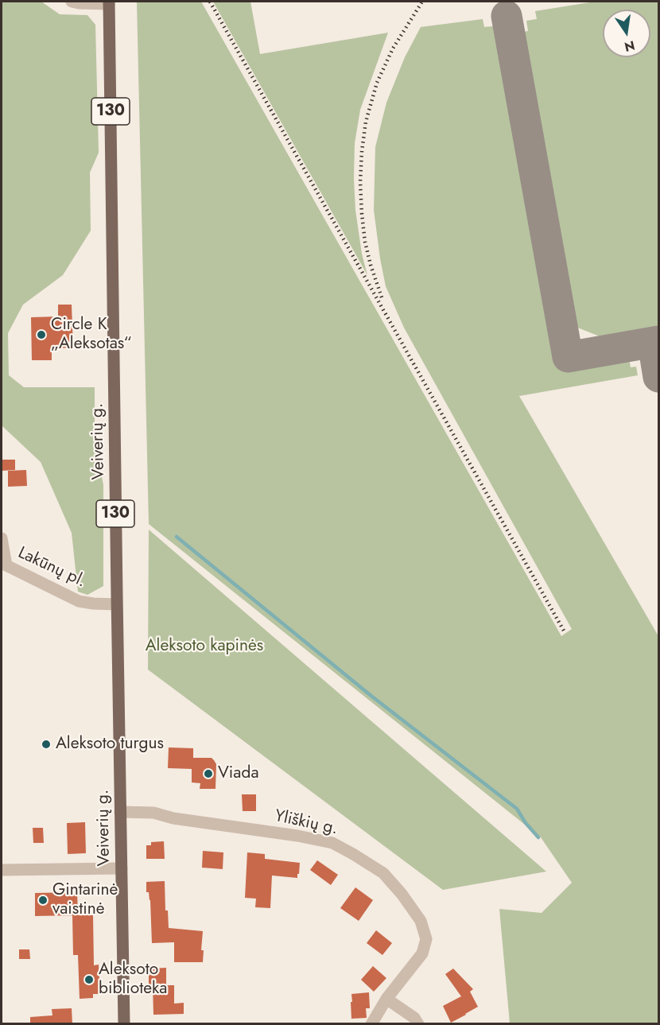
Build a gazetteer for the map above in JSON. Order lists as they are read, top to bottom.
{
  "streets": {
    "main road": ["130", "Veiverių g."],
    "street": ["Lakūnų pl.", "Yliškių g."]
  },
  "crossings": [
    ["Veiverių g.", "Lakūnų pl."],
    ["Veiverių g.", "Yliškių g."]
  ],
  "parks": ["Aleksoto kapinės"],
  "places": [
    "Circle K „Aleksotas“",
    "Aleksoto turgus",
    "Viada",
    "Gintarinė vaistinė",
    "Aleksoto biblioteka"
  ],
  "north": "bottom"
}
